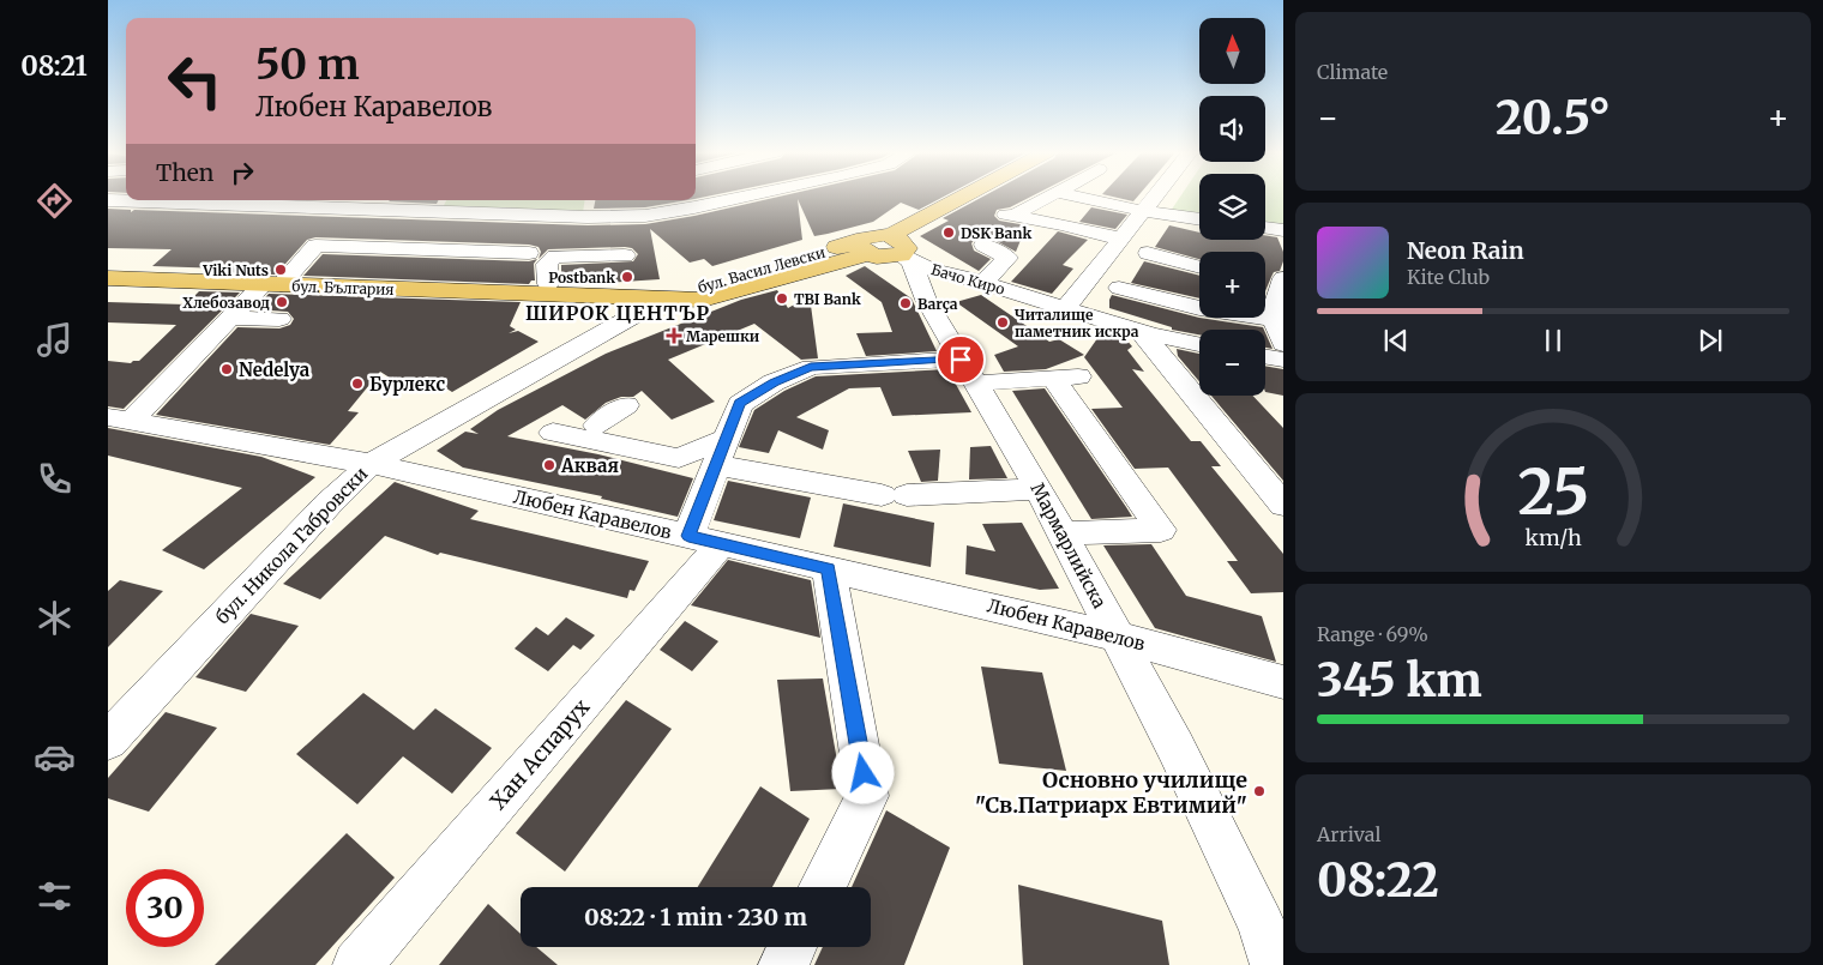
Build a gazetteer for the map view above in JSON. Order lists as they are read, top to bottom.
{
  "streets": {
    "main road": ["бул. Васил Левски", "бул. България"],
    "street": [
      "Бачо Киро",
      "Любен Каравелов",
      "бул. Никола Габровски",
      "Мармарлийска",
      "Хан Аспарух"
    ]
  },
  "crossings": [
    ["бул. Васил Левски", "бул. България"],
    ["бул. Васил Левски", "бул. Никола Габровски"],
    ["Бачо Киро", "Мармарлийска"],
    ["Любен Каравелов", "бул. Никола Габровски"],
    ["Любен Каравелов", "Мармарлийска"],
    ["Любен Каравелов", "Хан Аспарух"],
    ["Мармарлийска", "Хан Аспарух"]
  ],
  "districts": ["ШИРОК ЦЕНТЪР"],
  "places": {
    "other": [
      "DSK Bank",
      "Viki Nuts",
      "Postbank",
      "TBI Bank",
      "Хлебозавод",
      "Barça",
      "Читалище паметник искра",
      "Nedelya",
      "Бурлекс",
      "Аквая",
      "Основно училище \"Св.Патриарх Евтимий\""
    ],
    "health": ["Марешки"]
  },
  "north": "top",
  "page": {
    "tabs": "08:21",
    "tile": [
      "Climate",
      ["Range · 69%", "345 km"],
      ["Arrival", "08:22"]
    ],
    "map_buttons": ["+", "−"],
    "turn": ["50 m", "Любен Каравелов"],
    "heat": ["−", "20.5°", "+"],
    "then": "Then",
    "song": ["Neon Rain", "Kite Club"],
    "limit": "30",
    "trip": "08:22 · 1 min · 230 m",
    "gauge": ["25", "km/h"]
  }
}
